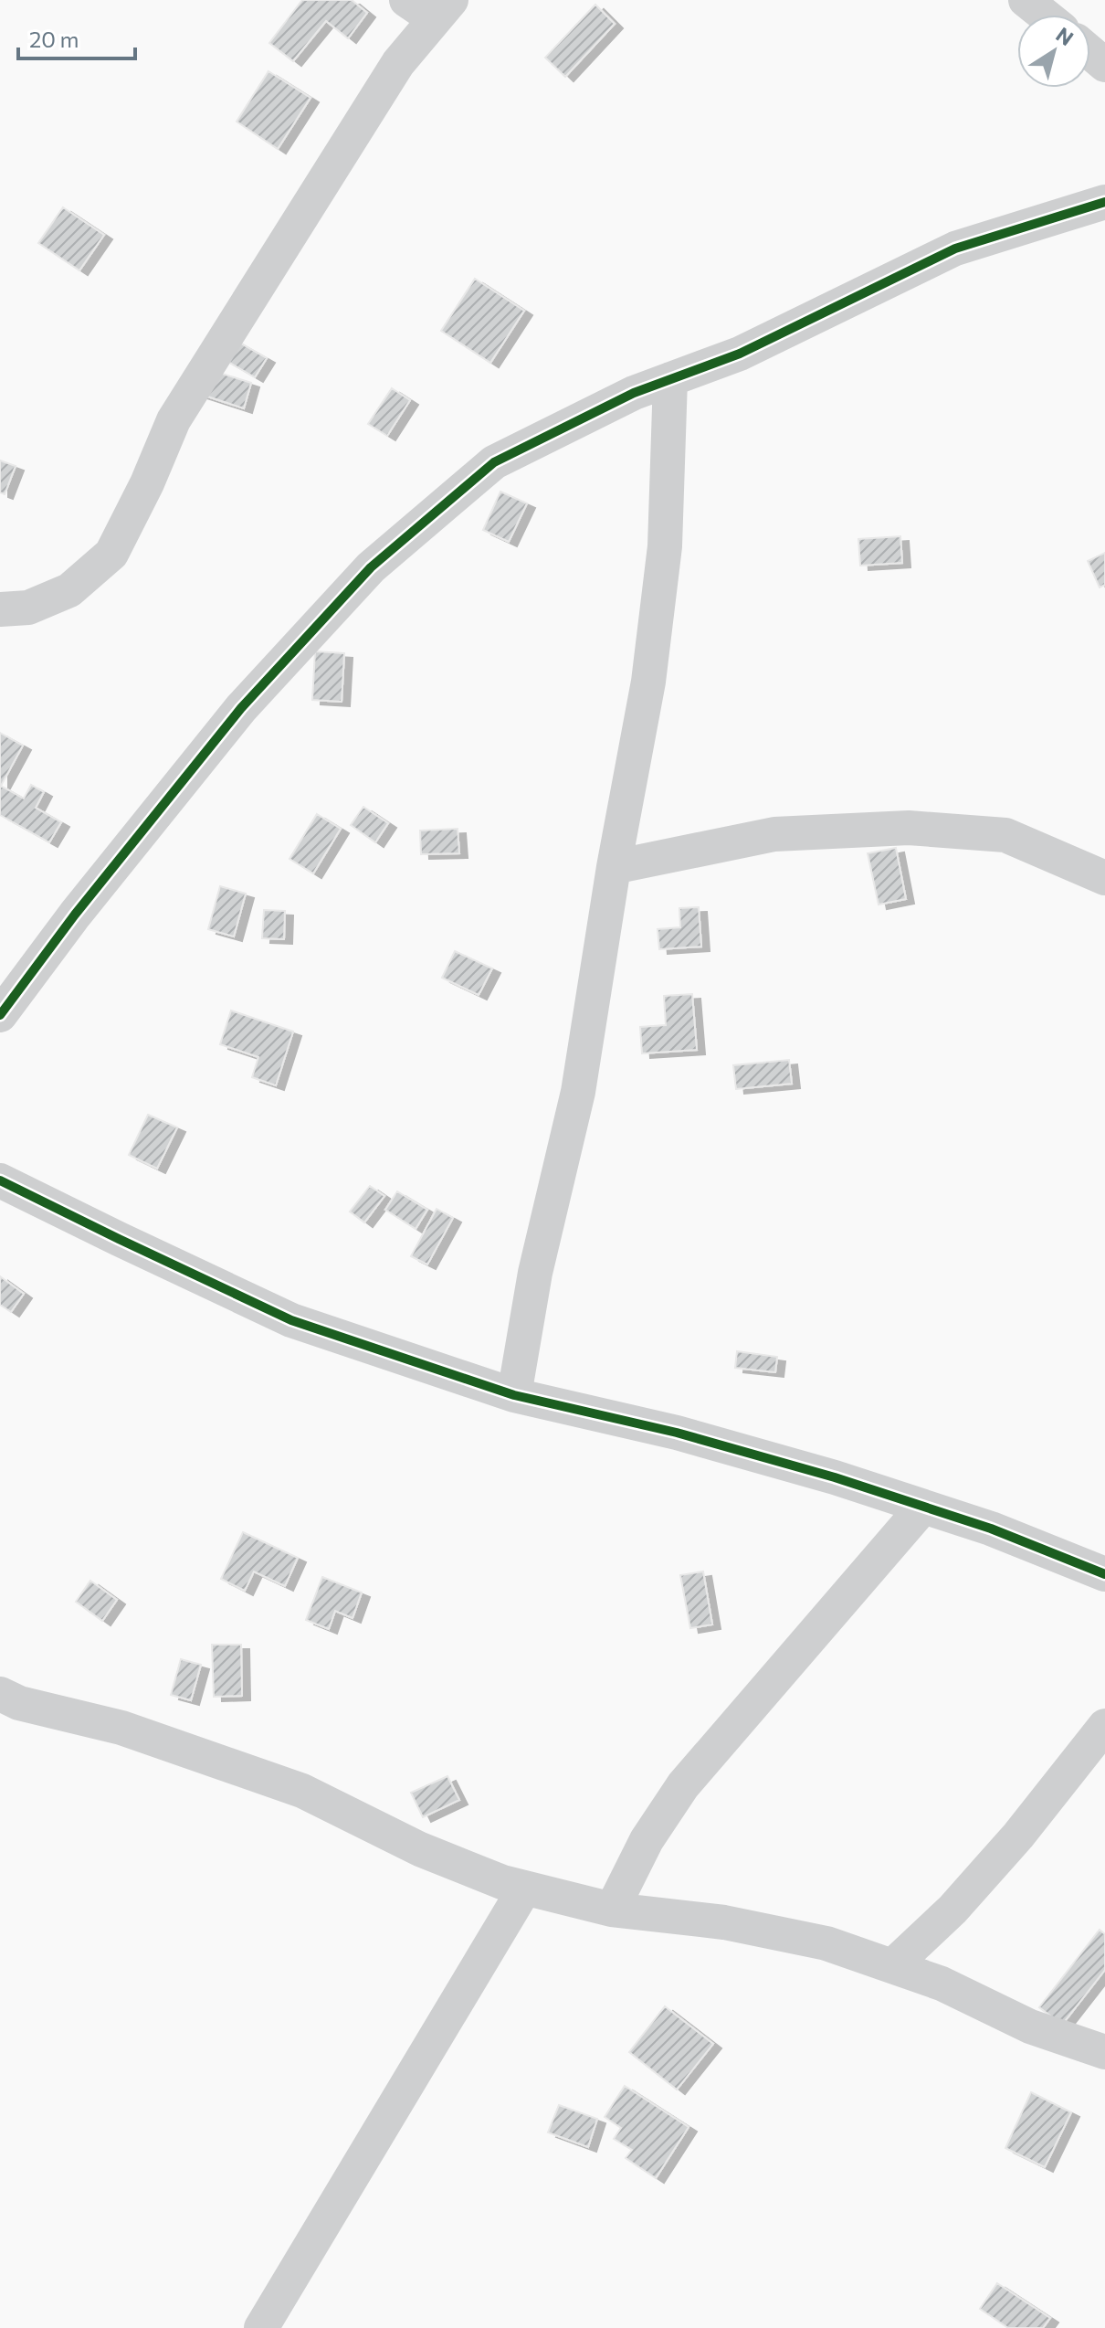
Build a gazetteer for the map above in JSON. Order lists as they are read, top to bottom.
{
  "scale_bar": "20 m",
  "north": "top right"
}
